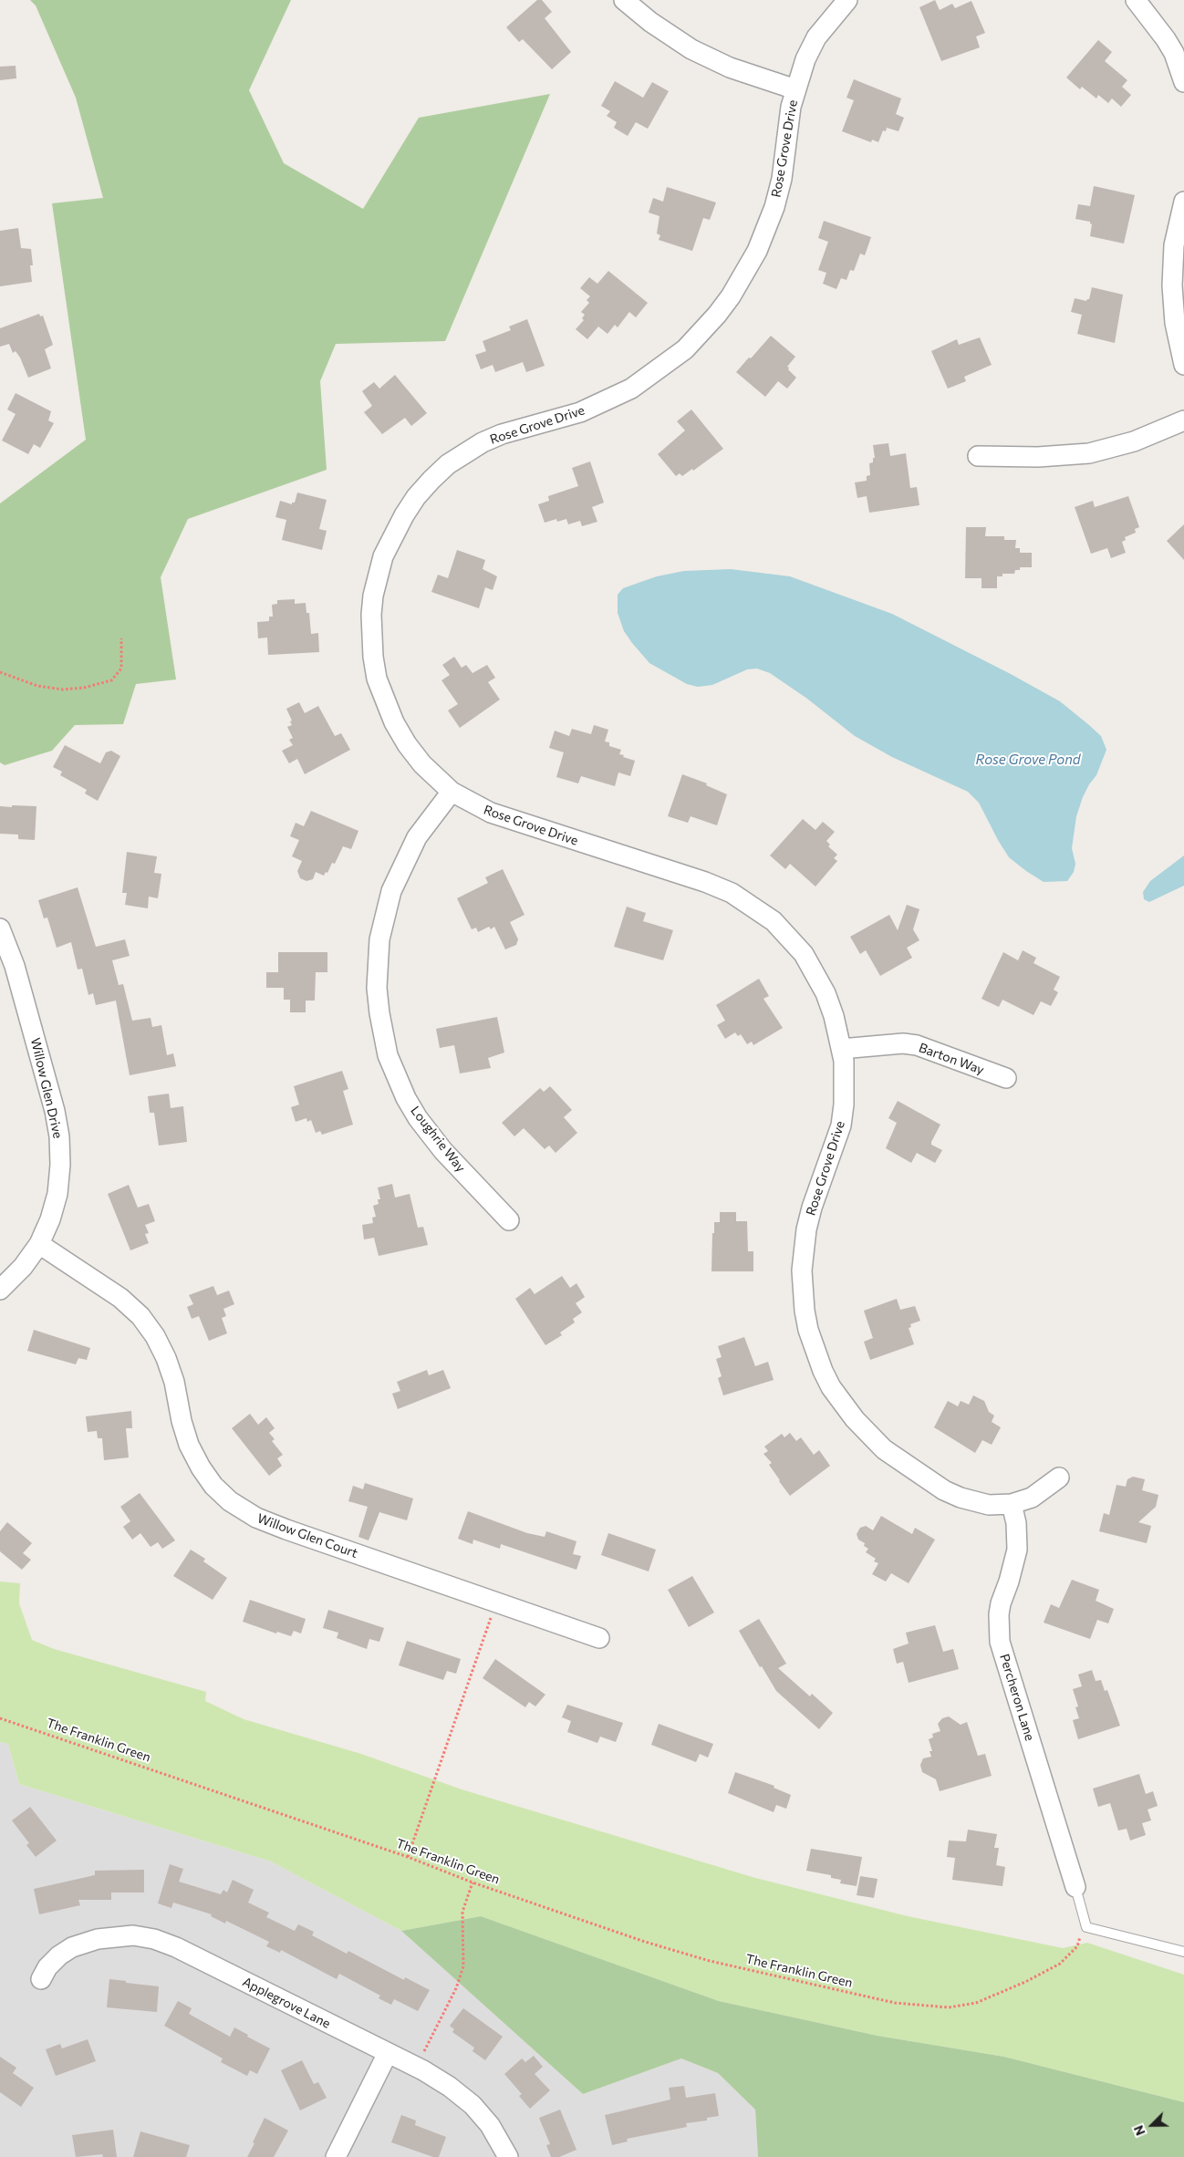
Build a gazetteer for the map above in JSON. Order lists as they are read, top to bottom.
{
  "streets": {
    "street": [
      "Rose Grove Drive",
      "Barton Way",
      "Willow Glen Drive",
      "Loughrie Way",
      "Willow Glen Court",
      "Percheron Lane",
      "Applegrove Lane"
    ],
    "path": ["The Franklin Green"]
  },
  "crossings": [
    ["Rose Grove Drive", "Barton Way"],
    ["Rose Grove Drive", "Loughrie Way"],
    ["Rose Grove Drive", "Percheron Lane"],
    ["Willow Glen Drive", "Willow Glen Court"]
  ],
  "water": ["Rose Grove Pond"],
  "north": "bottom left"
}
